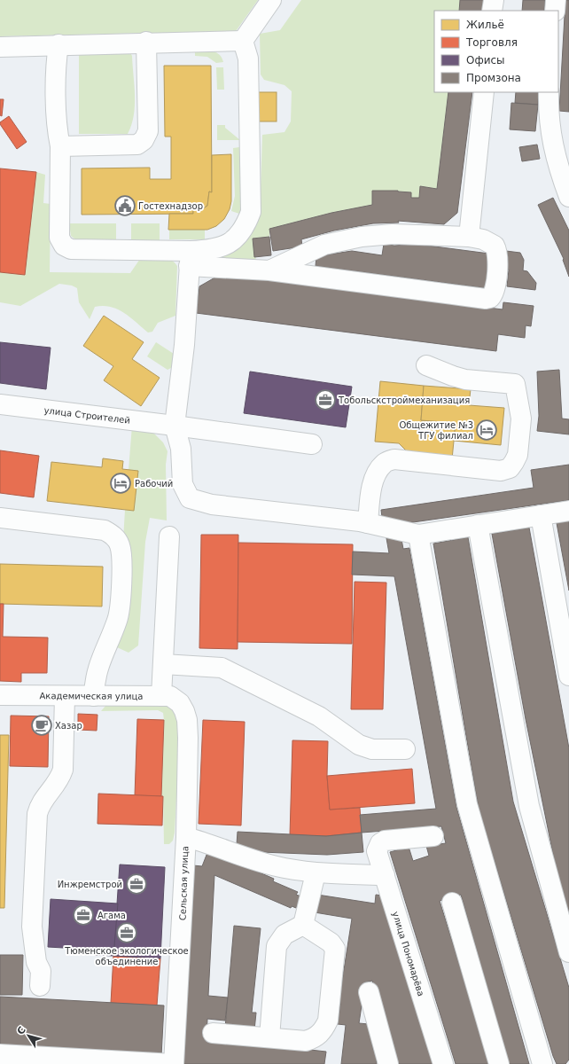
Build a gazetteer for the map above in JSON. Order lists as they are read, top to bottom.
{
  "streets": {
    "street": [
      "улица Строителей",
      "Академическая улица",
      "Сельская улица",
      "улица Пономарёва"
    ]
  },
  "crossings": [
    ["Академическая улица", "Сельская улица"]
  ],
  "places": {
    "public building": ["Гостехнадзор"],
    "office": [
      "Тобольскстроймеханизация",
      "Инжремстрой",
      "Агама",
      "Тюменское экологическое объединение"
    ],
    "hotel": ["Общежитие №3 ТГУ филиал", "Рабочий"],
    "cafe": ["Хазар"]
  },
  "legend": [
    "Жильё",
    "Торговля",
    "Офисы",
    "Промзона"
  ],
  "north": "top left"
}
